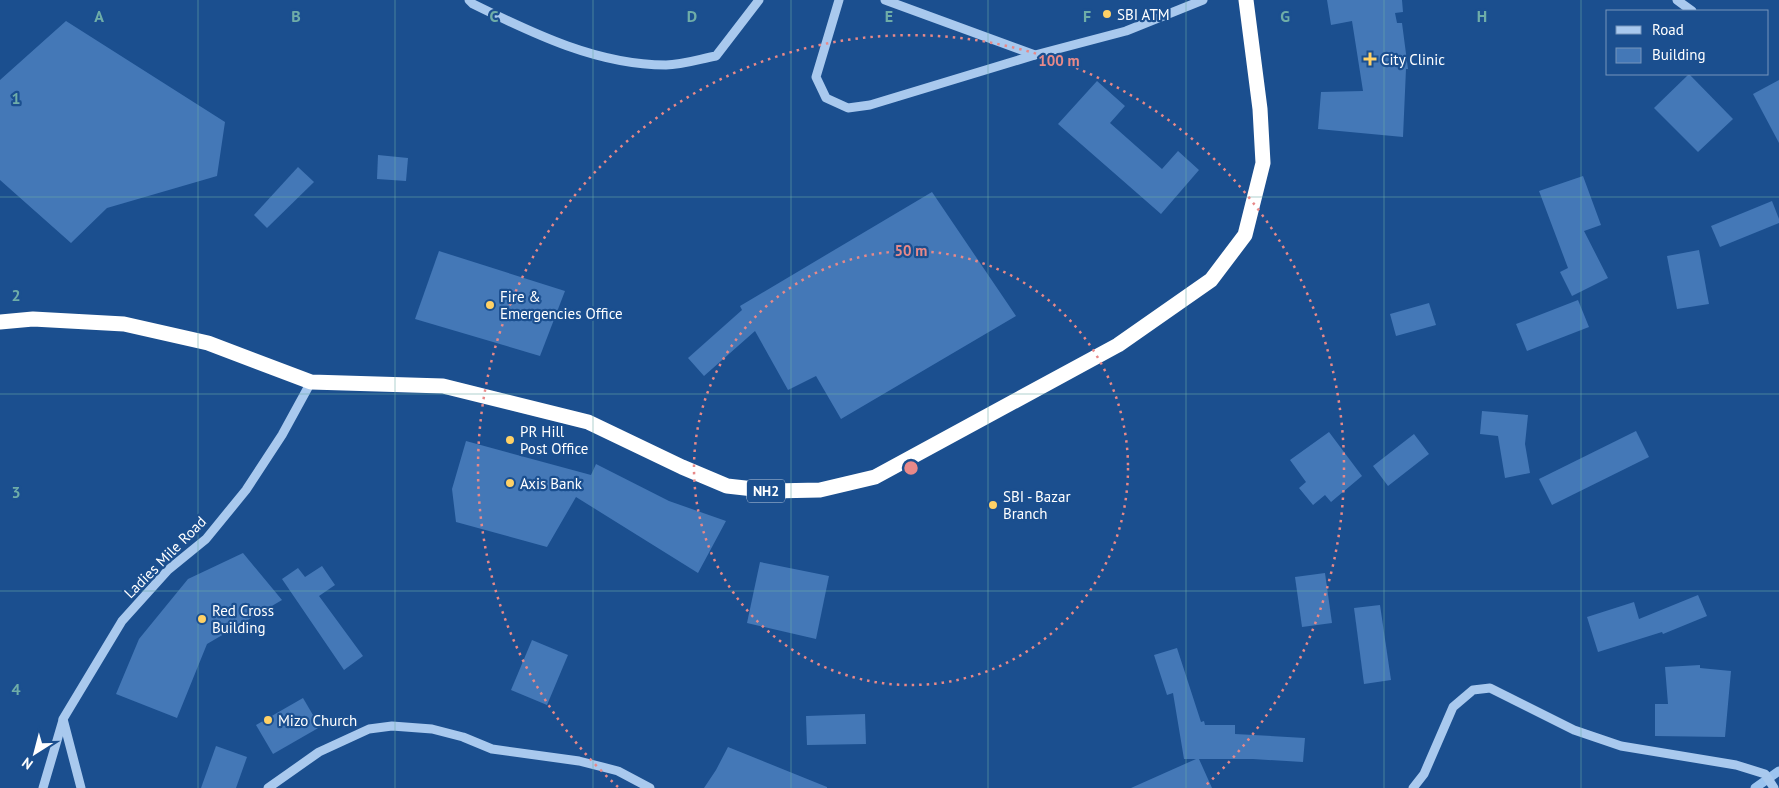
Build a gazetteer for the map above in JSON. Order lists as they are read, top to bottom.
{
  "streets": {
    "highway": ["NH2"],
    "street": ["Ladies Mile Road"]
  },
  "crossings": [
    ["NH2", "Ladies Mile Road"]
  ],
  "places": {
    "other": [
      "SBI ATM",
      "Fire & Emergencies Office",
      "PR Hill Post Office",
      "Axis Bank",
      "SBI - Bazar Branch",
      "Red Cross Building",
      "Mizo Church"
    ],
    "health": ["City Clinic"]
  },
  "legend": ["Road", "Building"],
  "north": "bottom left",
  "grid": {
    "columns": [
      "A",
      "B",
      "C",
      "D",
      "E",
      "F",
      "G",
      "H"
    ],
    "rows": [
      "1",
      "2",
      "3",
      "4"
    ]
  },
  "rings": ["100 m", "50 m"]
}
